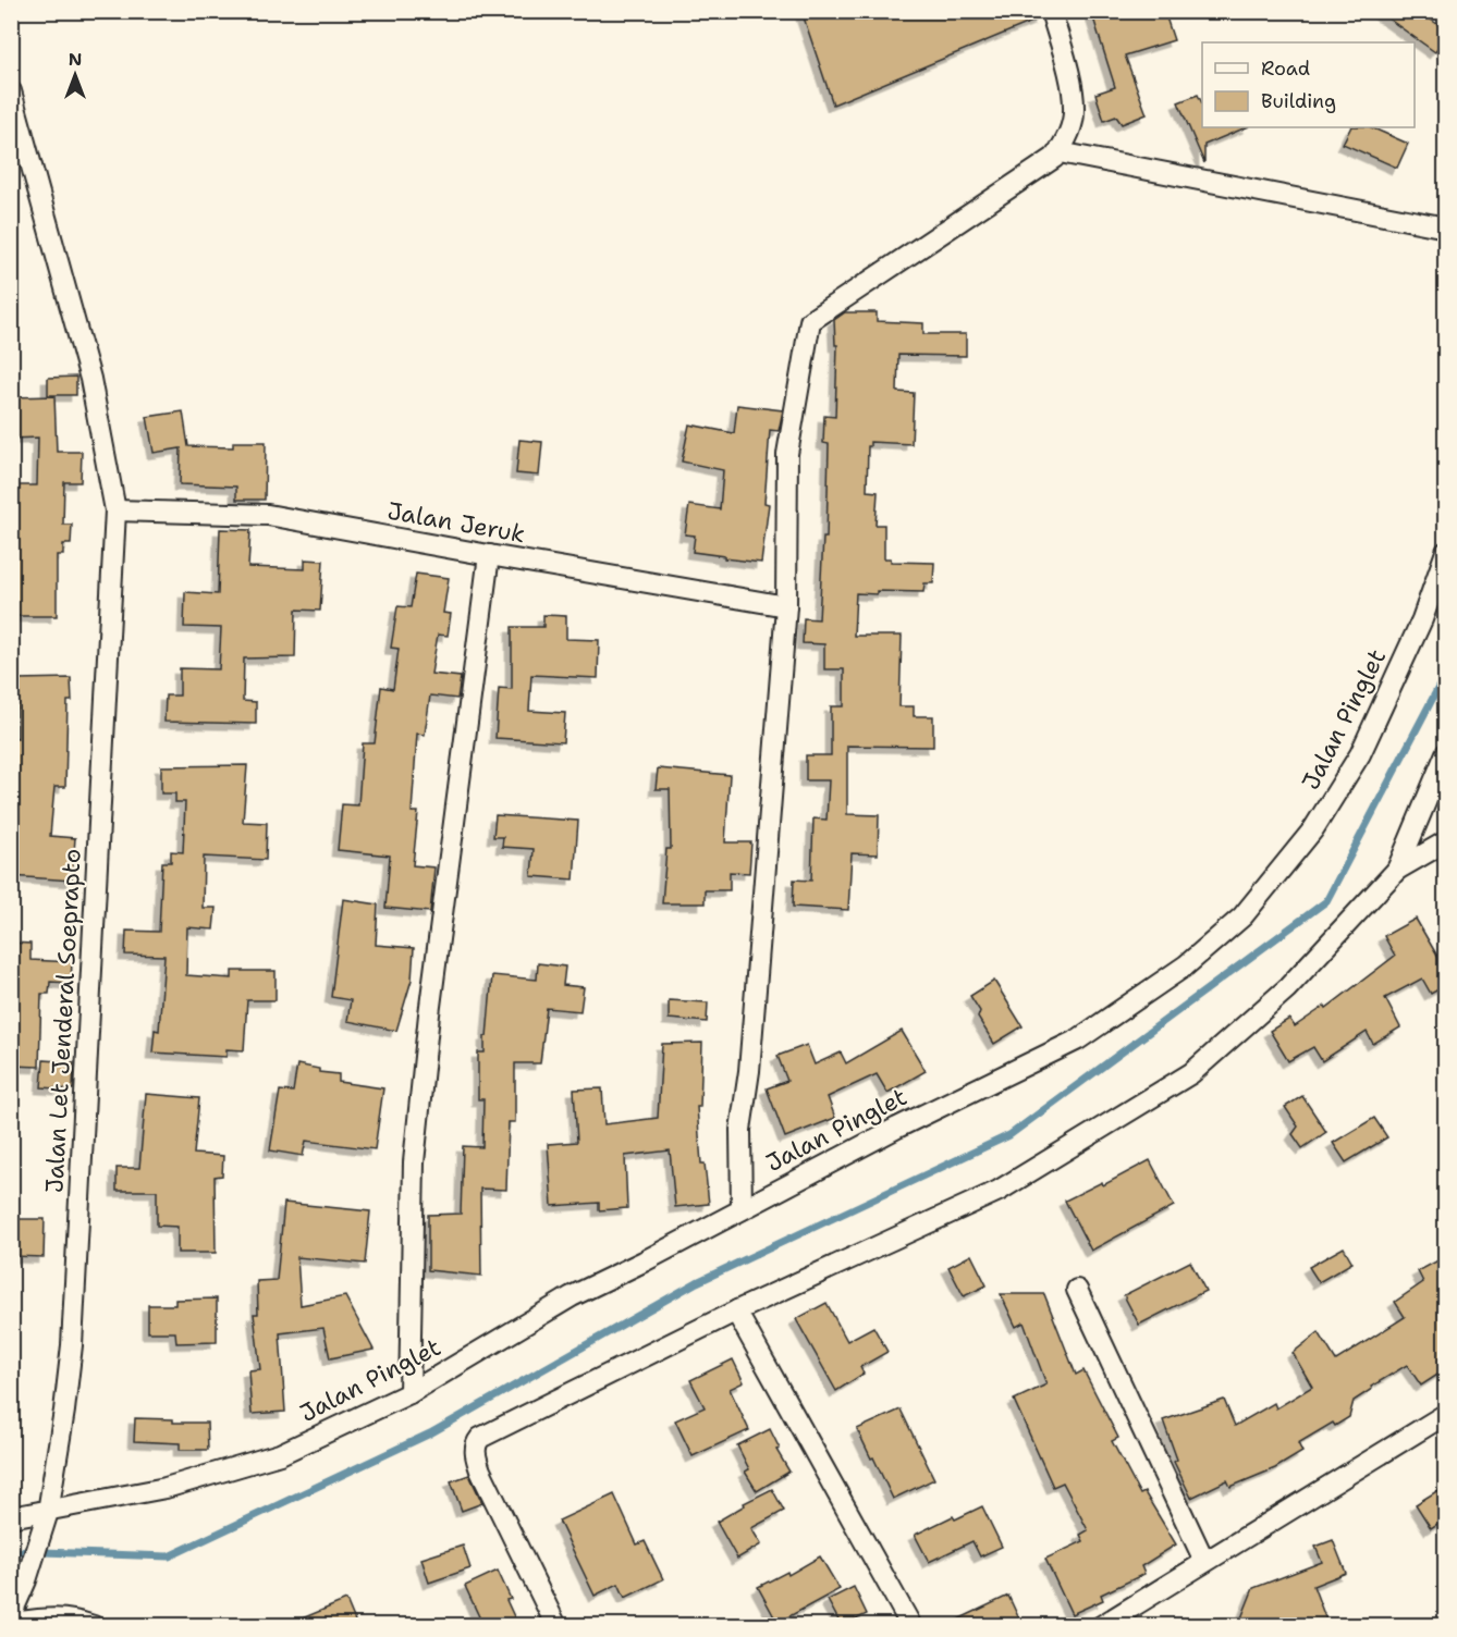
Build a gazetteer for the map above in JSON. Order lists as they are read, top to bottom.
{
  "streets": {
    "street": ["Jalan Jeruk", "Jalan Pinglet", "Jalan Let Jenderal Soeprapto"]
  },
  "crossings": [
    ["Jalan Jeruk", "Jalan Let Jenderal Soeprapto"],
    ["Jalan Pinglet", "Jalan Let Jenderal Soeprapto"]
  ],
  "legend": ["Road", "Building"],
  "north": "top"
}
